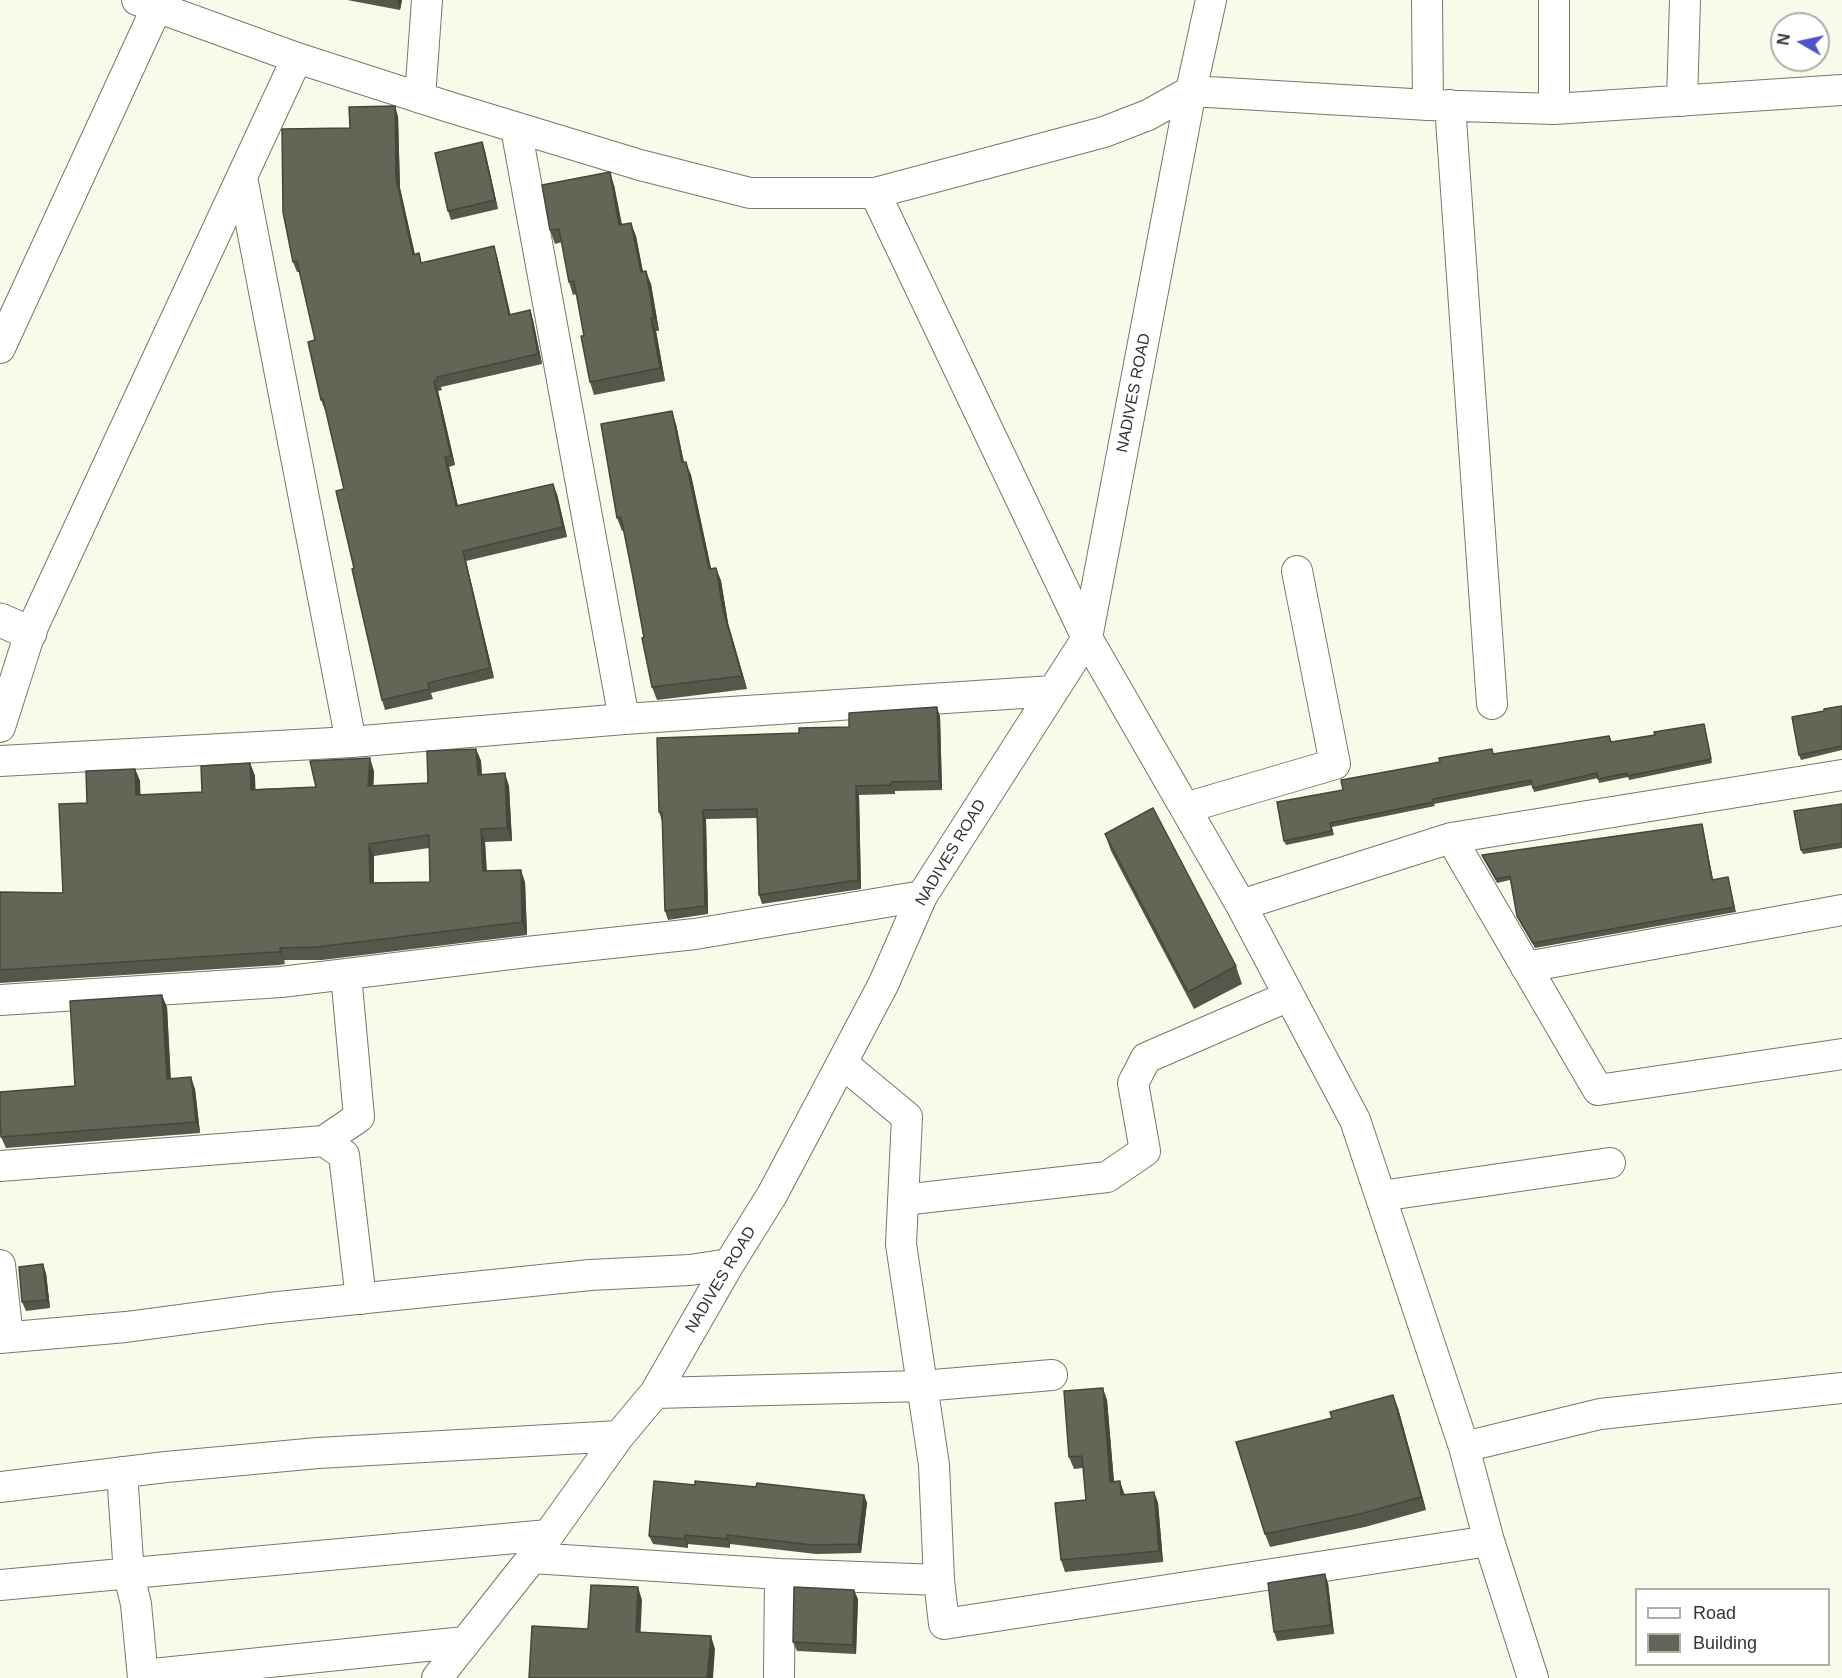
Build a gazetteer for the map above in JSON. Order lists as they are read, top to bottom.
{
  "streets": {
    "street": ["NADIVES ROAD"]
  },
  "legend": ["Road", "Building"],
  "north": "left"
}
